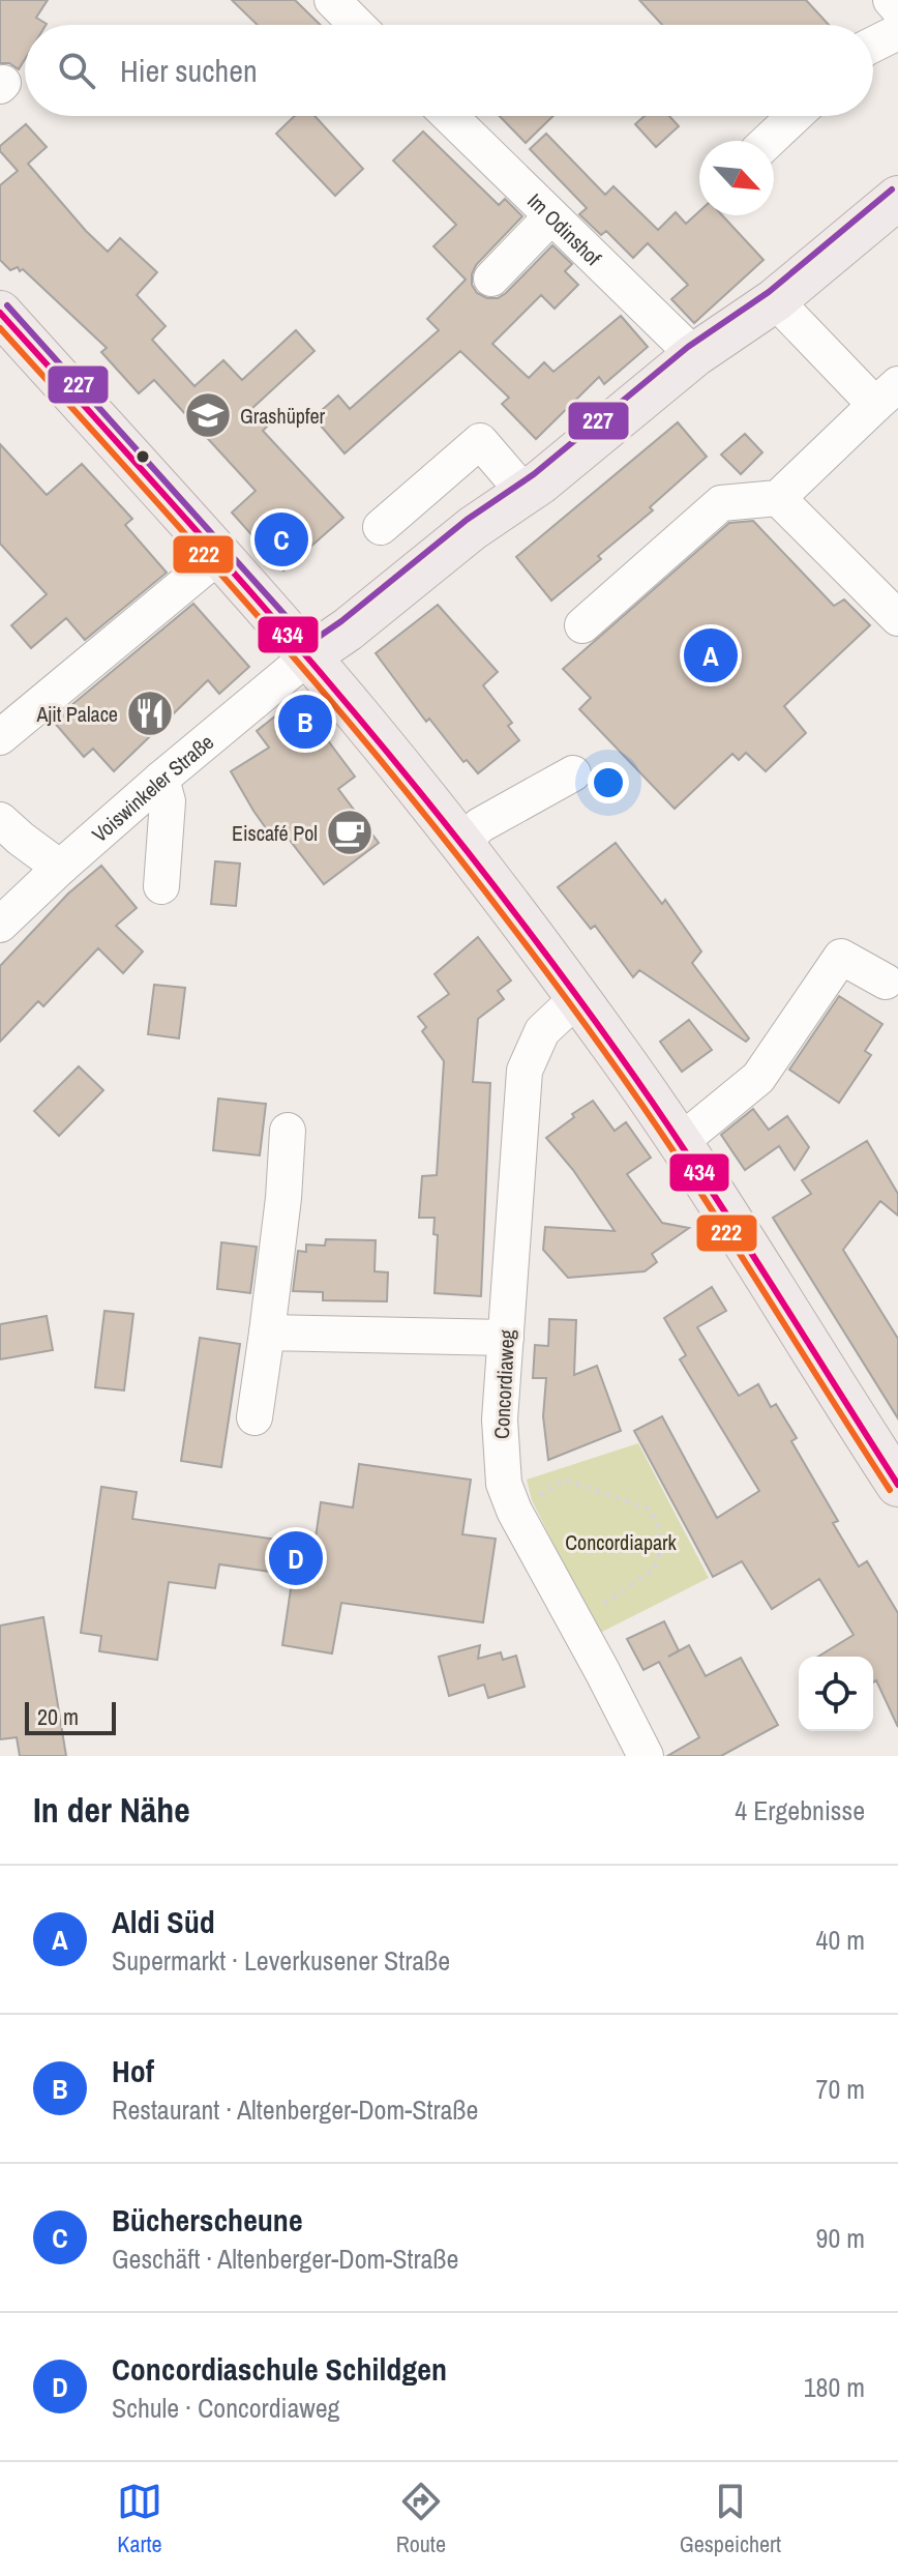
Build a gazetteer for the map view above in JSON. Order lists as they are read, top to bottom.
{
  "streets": {
    "street": ["Im Odinshof", "Voiswinkeler Straße", "Concordiaweg"]
  },
  "parks": ["Concordiapark"],
  "places": {
    "school or university": ["Grashüpfer"],
    "restaurant": ["Ajit Palace"],
    "cafe": ["Eiscafé Pol"]
  },
  "lines": ["transit line 227", "transit line 434", "transit line 222"],
  "scale_bar": "20 m",
  "north": "bottom right",
  "page": {
    "search": "Hier suchen",
    "pins": [
      "C",
      "A",
      "B",
      "D"
    ],
    "scale": "20 m",
    "heading": ["In der Nähe", "4 Ergebnisse"],
    "list": [
      {
        "mark": "A",
        "name": "Aldi Süd",
        "note": "Supermarkt · Leverkusener Straße",
        "value": "40 m"
      },
      {
        "mark": "B",
        "name": "Hof",
        "note": "Restaurant · Altenberger-Dom-Straße",
        "value": "70 m"
      },
      {
        "mark": "C",
        "name": "Bücherscheune",
        "note": "Geschäft · Altenberger-Dom-Straße",
        "value": "90 m"
      },
      {
        "mark": "D",
        "name": "Concordiaschule Schildgen",
        "note": "Schule · Concordiaweg",
        "value": "180 m"
      }
    ],
    "nav": ["Karte", "Route", "Gespeichert"]
  }
}
